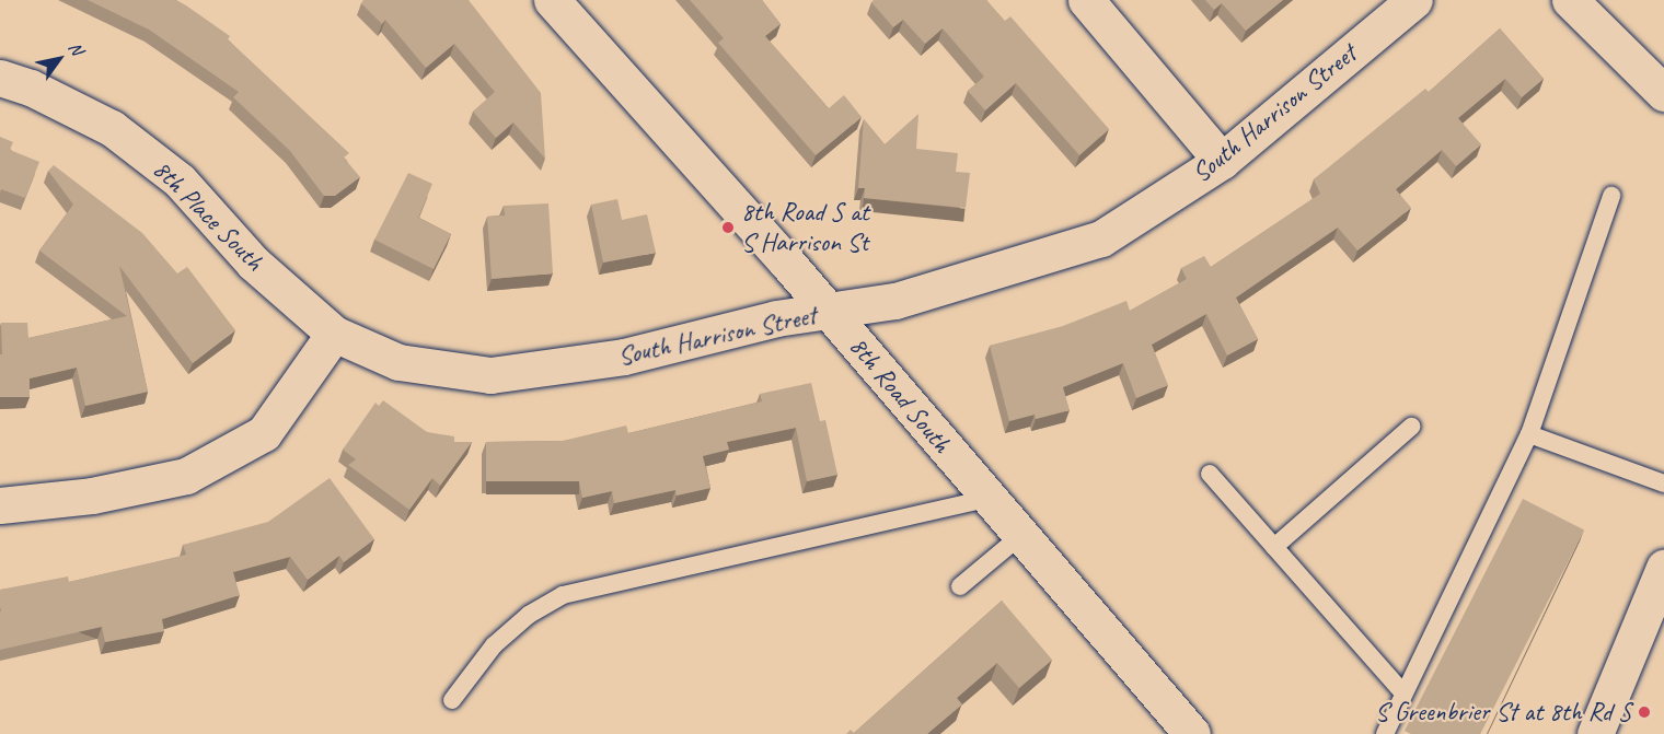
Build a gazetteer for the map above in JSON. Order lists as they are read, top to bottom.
{
  "streets": {
    "street": ["South Harrison Street", "8th Place South", "8th Road South"]
  },
  "crossings": [
    ["South Harrison Street", "8th Place South"],
    ["South Harrison Street", "8th Road South"]
  ],
  "places": ["8th Road S at S Harrison St", "S Greenbrier St at 8th Rd S"],
  "north": "top right"
}
